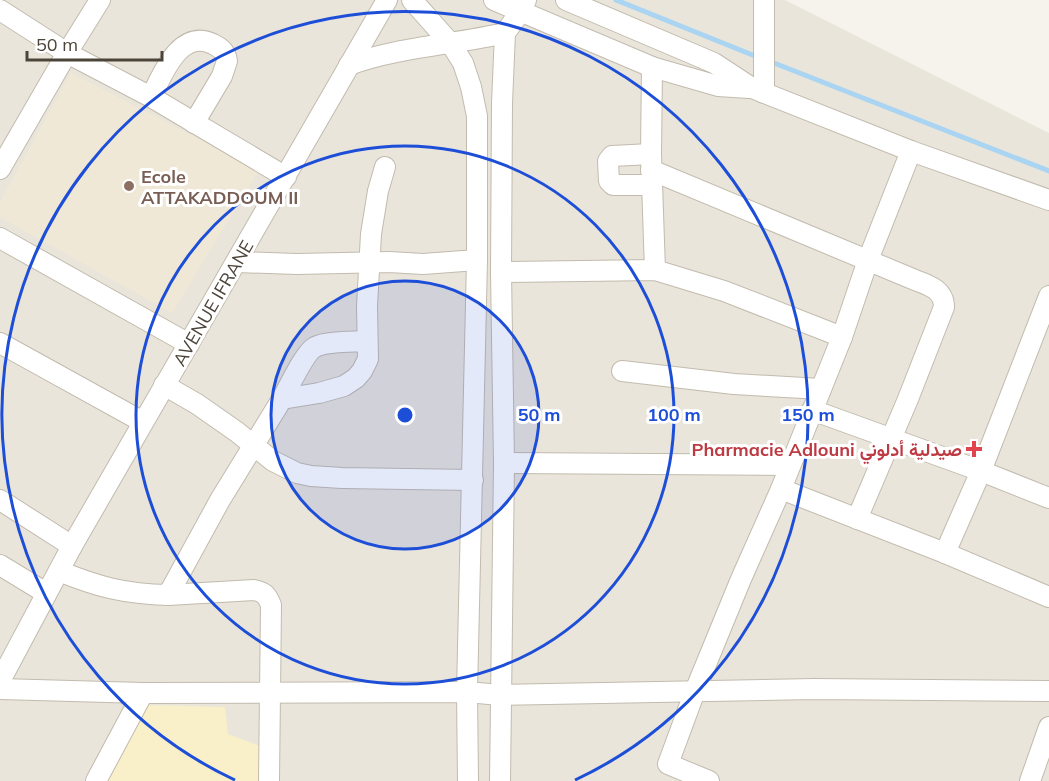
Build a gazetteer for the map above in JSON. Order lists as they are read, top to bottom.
{
  "streets": {
    "street": ["AVENUE IFRANE"]
  },
  "places": {
    "other": ["Ecole ATTAKADDOUM II"],
    "health": ["Pharmacie Adlouni صيدلية أدلوني"]
  },
  "scale_bar": "50 m",
  "rings": ["50 m", "100 m", "150 m"]
}
